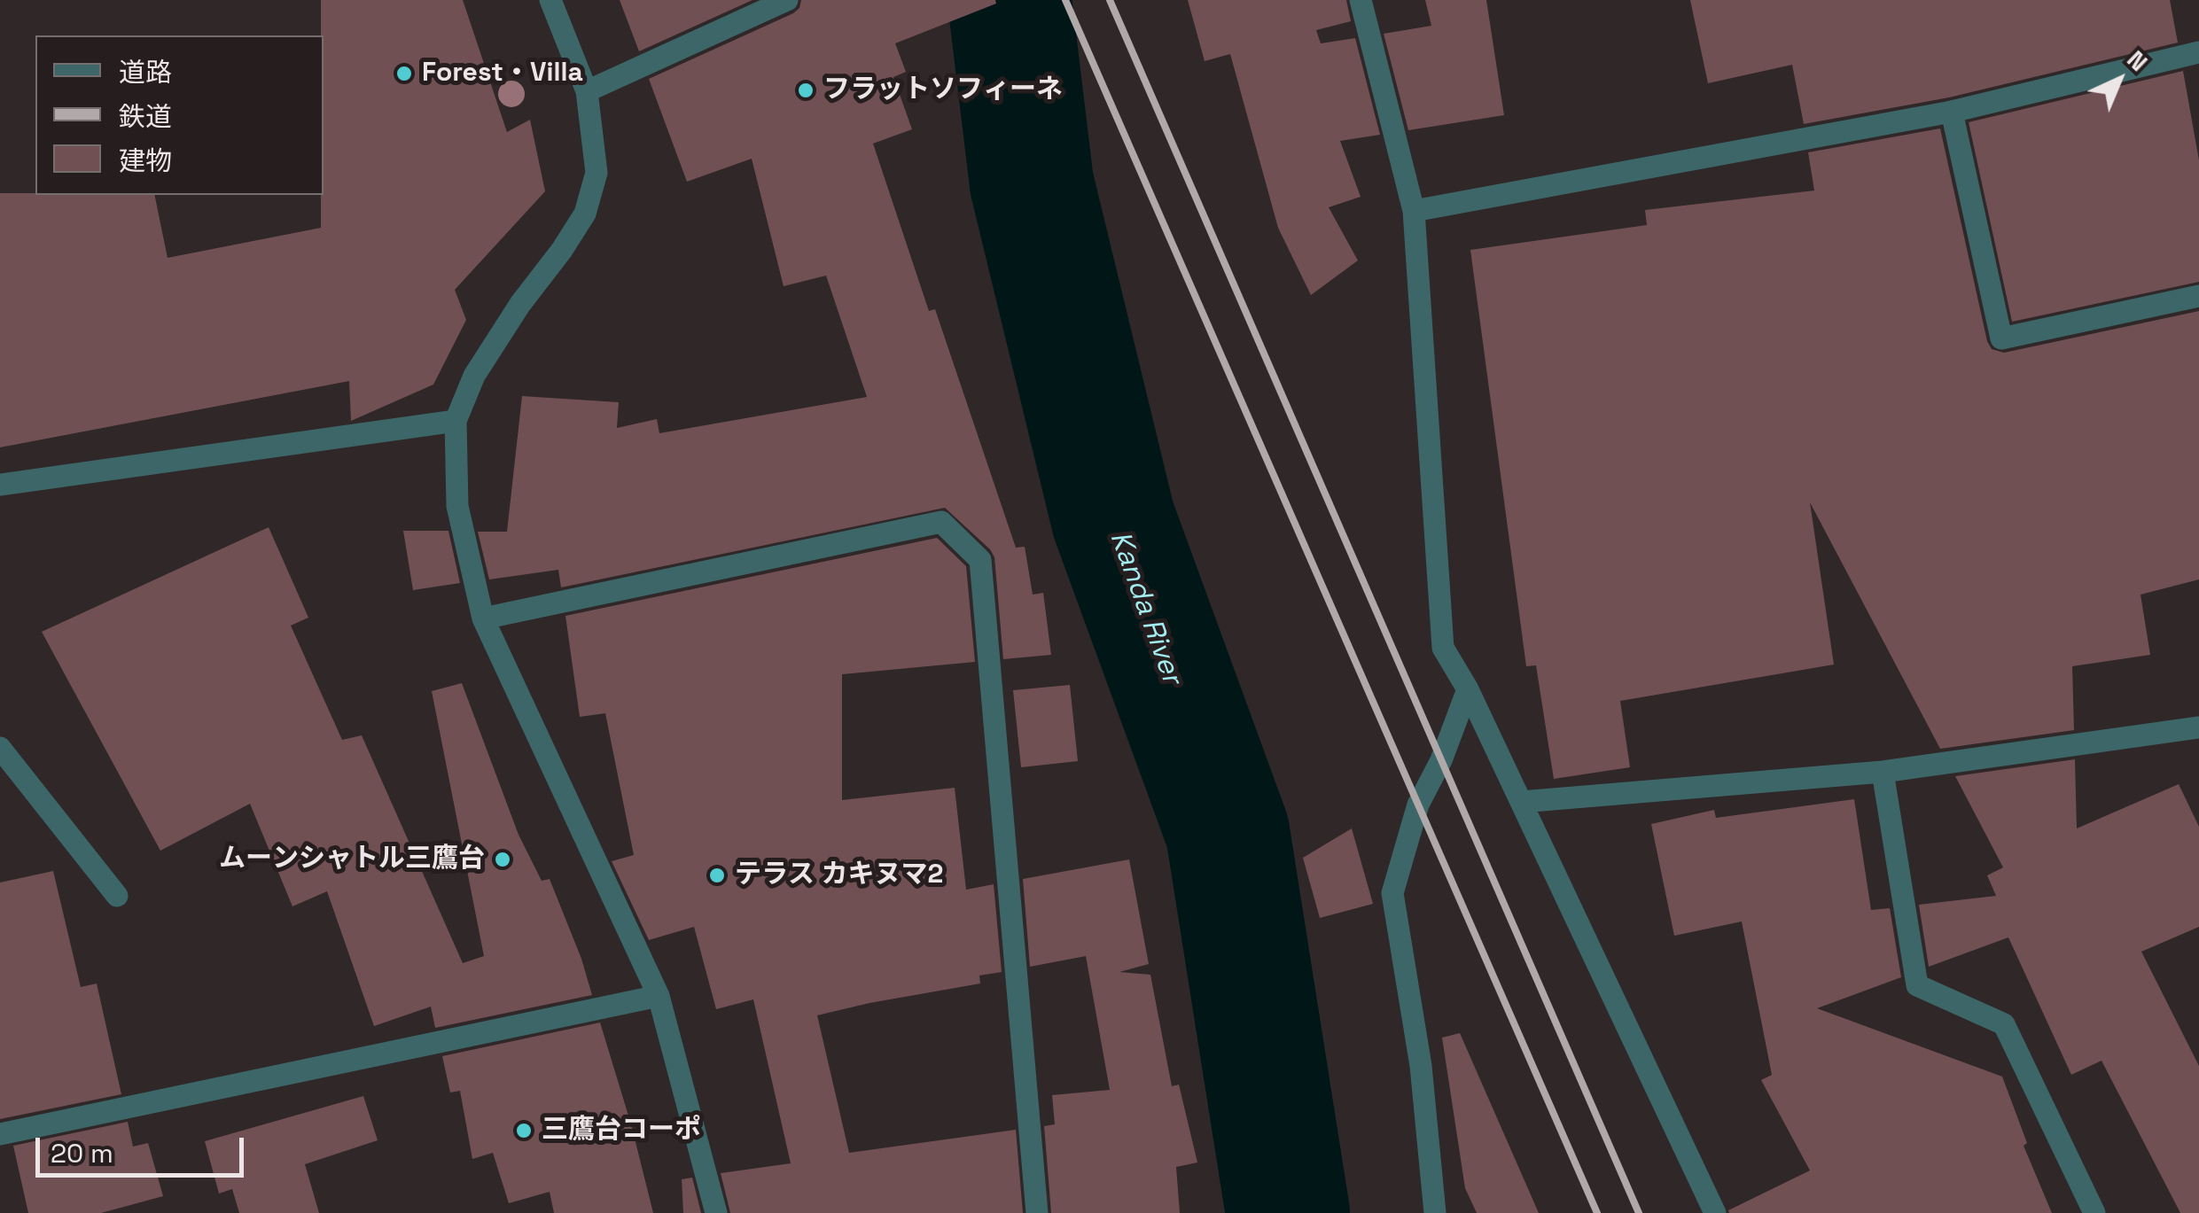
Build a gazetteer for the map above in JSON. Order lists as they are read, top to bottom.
{
  "water": ["Kanda River"],
  "places": [
    "Forest・Villa",
    "フラットソフィーネ",
    "ムーンシャトル三鷹台",
    "テラス カキヌマ2",
    "三鷹台コーポ"
  ],
  "legend": ["道路", "鉄道", "建物"],
  "scale_bar": "20 m",
  "north": "top right"
}
